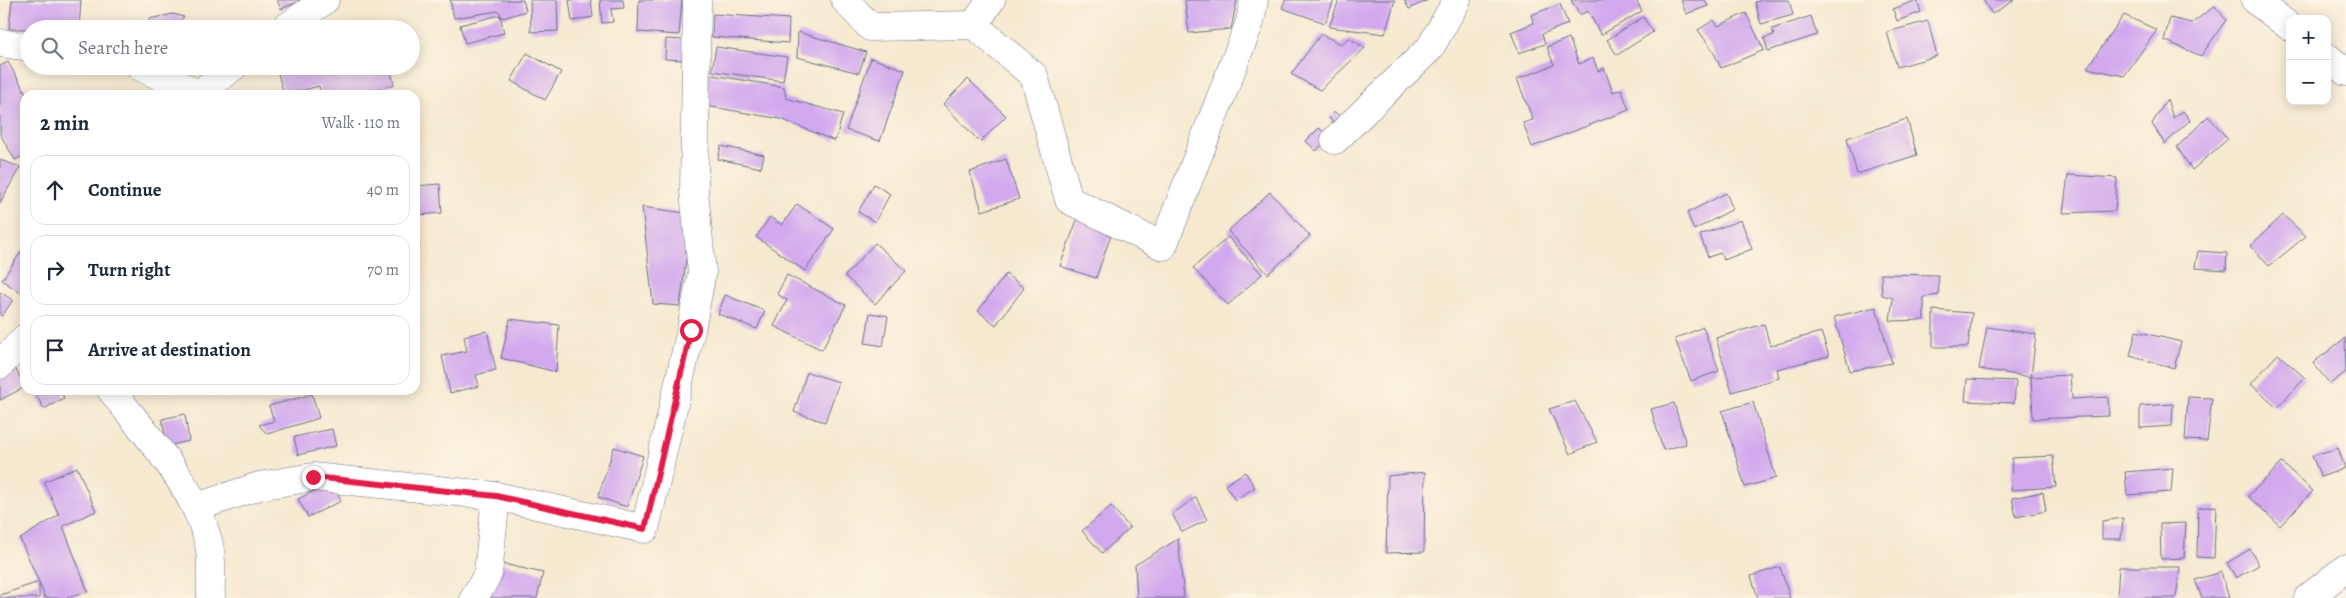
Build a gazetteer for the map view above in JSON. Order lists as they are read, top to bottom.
{
  "page": {
    "map_buttons": ["+", "−"],
    "search": "Search here",
    "heading": ["2 min", "Walk · 110 m"],
    "list": [
      ["Continue", "40 m"],
      ["Turn right", "70 m"],
      "Arrive at destination"
    ]
  }
}
